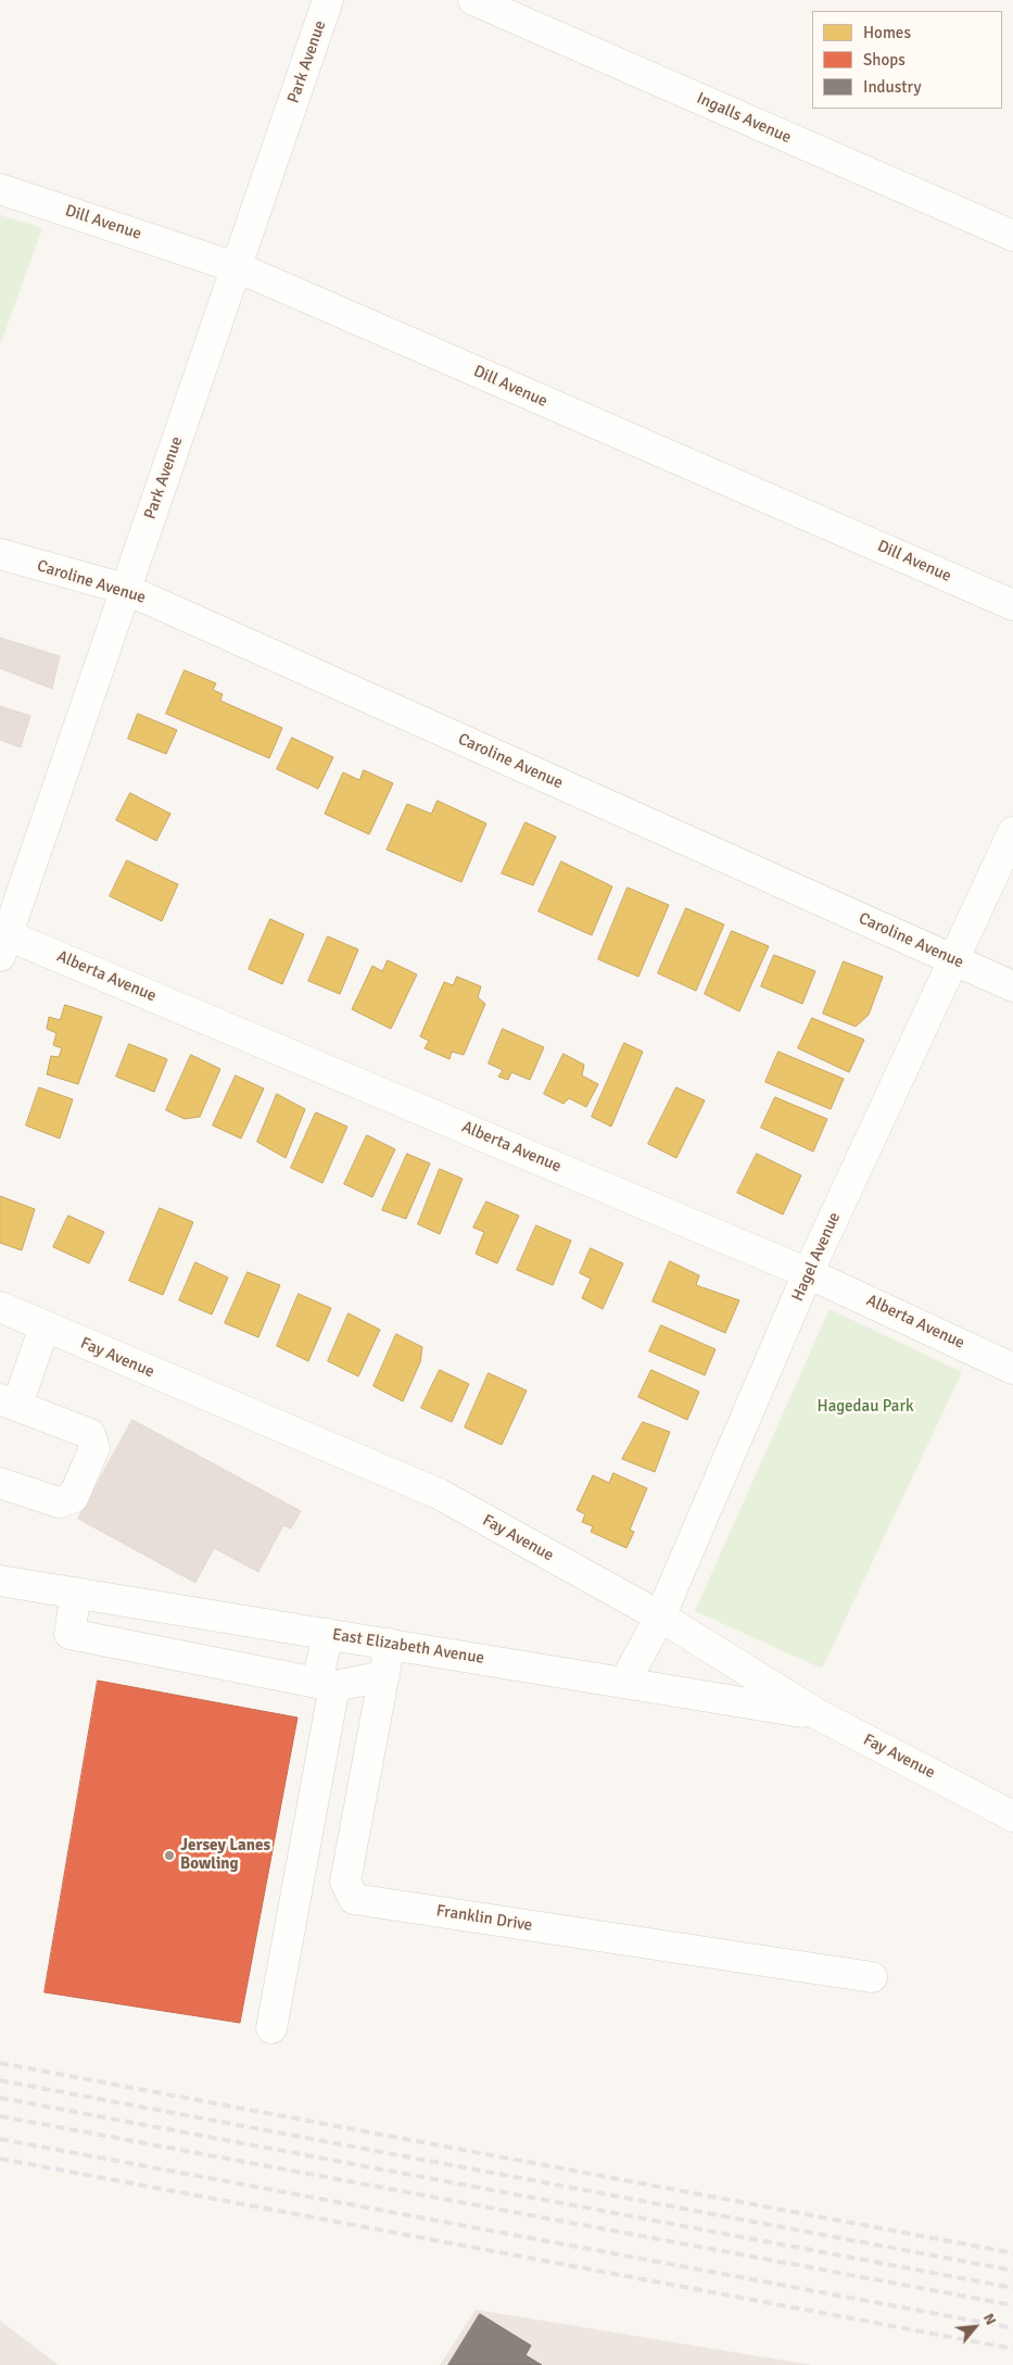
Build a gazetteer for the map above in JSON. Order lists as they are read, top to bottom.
{
  "streets": {
    "street": [
      "Park Avenue",
      "Ingalls Avenue",
      "Dill Avenue",
      "Caroline Avenue",
      "Alberta Avenue",
      "Hagel Avenue",
      "Fay Avenue",
      "East Elizabeth Avenue",
      "Franklin Drive"
    ]
  },
  "crossings": [
    ["Park Avenue", "Dill Avenue"],
    ["Park Avenue", "Caroline Avenue"],
    ["Park Avenue", "Alberta Avenue"],
    ["Caroline Avenue", "Hagel Avenue"],
    ["Alberta Avenue", "Hagel Avenue"],
    ["Hagel Avenue", "Fay Avenue"],
    ["Hagel Avenue", "East Elizabeth Avenue"],
    ["Fay Avenue", "East Elizabeth Avenue"],
    ["East Elizabeth Avenue", "Franklin Drive"]
  ],
  "parks": ["Hagedau Park"],
  "places": ["Jersey Lanes Bowling"],
  "legend": ["Homes", "Shops", "Industry"],
  "north": "top right"
}
